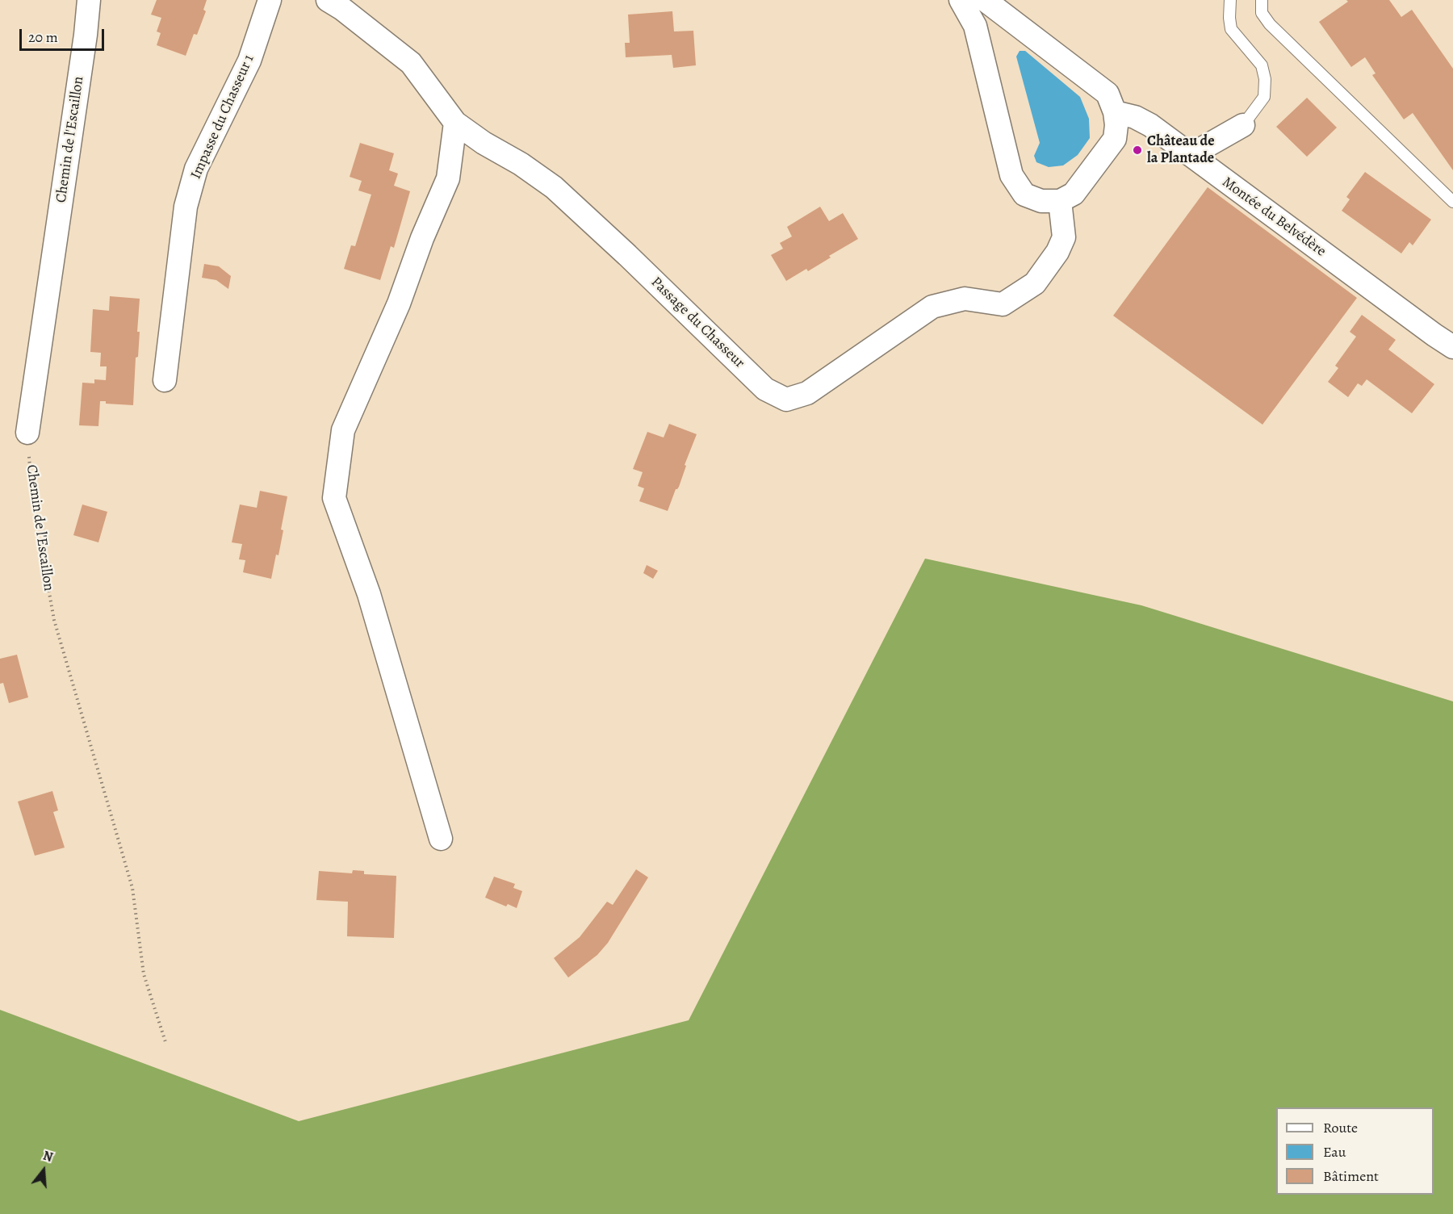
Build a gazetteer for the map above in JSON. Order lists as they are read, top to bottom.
{
  "streets": {
    "street": [
      "Impasse du Chasseur 1",
      "Chemin de l'Escaillon",
      "Montée du Belvédère",
      "Passage du Chasseur"
    ]
  },
  "places": ["Château de la Plantade"],
  "legend": ["Route", "Eau", "Bâtiment"],
  "scale_bar": "20 m",
  "north": "top"
}
